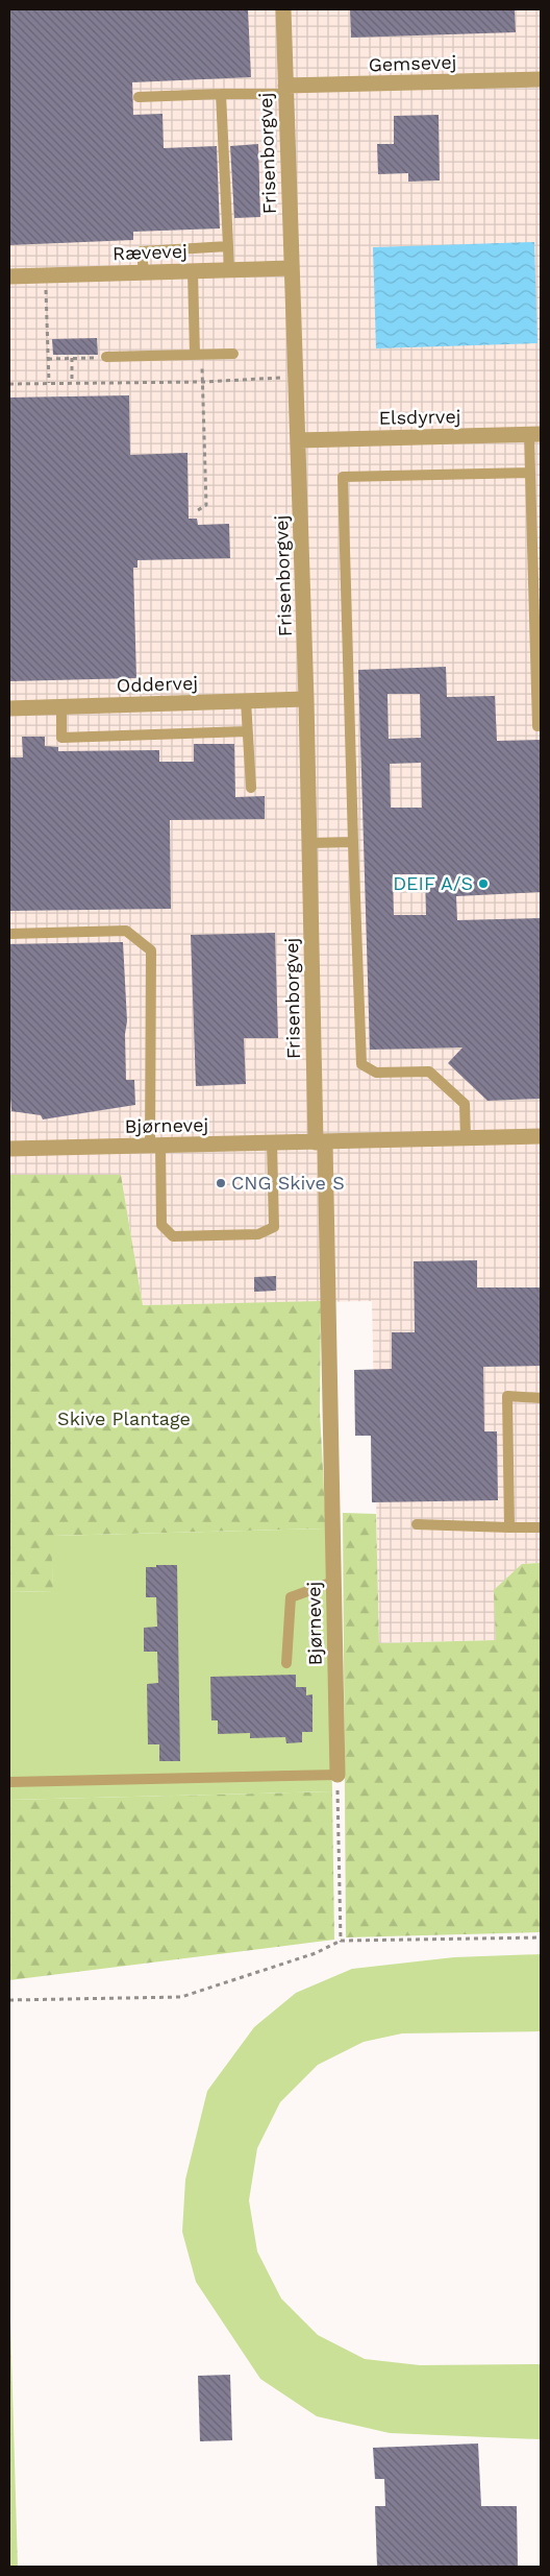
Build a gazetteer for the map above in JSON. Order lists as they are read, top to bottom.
{
  "streets": {
    "street": [
      "Gemsevej",
      "Frisenborgvej",
      "Rævevej",
      "Elsdyrvej",
      "Oddervej",
      "Bjørnevej"
    ]
  },
  "crossings": [
    ["Gemsevej", "Frisenborgvej"],
    ["Frisenborgvej", "Rævevej"],
    ["Frisenborgvej", "Elsdyrvej"],
    ["Frisenborgvej", "Oddervej"],
    ["Frisenborgvej", "Bjørnevej"]
  ],
  "parks": ["Skive Plantage"],
  "places": ["DEIF A/S", "CNG Skive S"]
}
